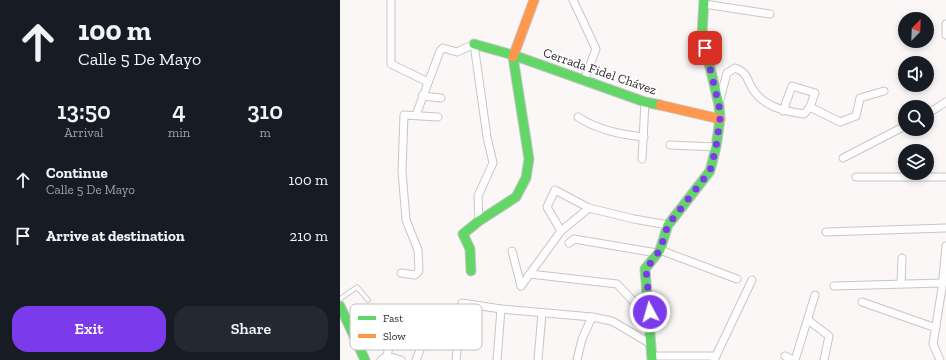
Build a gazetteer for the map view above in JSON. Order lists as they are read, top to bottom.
{
  "streets": {
    "street": ["Cerrada Fidel Chávez"]
  },
  "legend": ["Fast", "Slow"],
  "north": "top right",
  "page": {
    "turn": ["100 m", "Calle 5 De Mayo"],
    "eta": [
      "13:50",
      "Arrival",
      "4",
      "min",
      "310",
      "m"
    ],
    "list": [
      {
        "name": "Continue",
        "note": "Calle 5 De Mayo",
        "value": "100 m"
      },
      {
        "name": "Arrive at destination",
        "value": "210 m"
      }
    ],
    "buttons": ["Exit", "Share"]
  }
}
